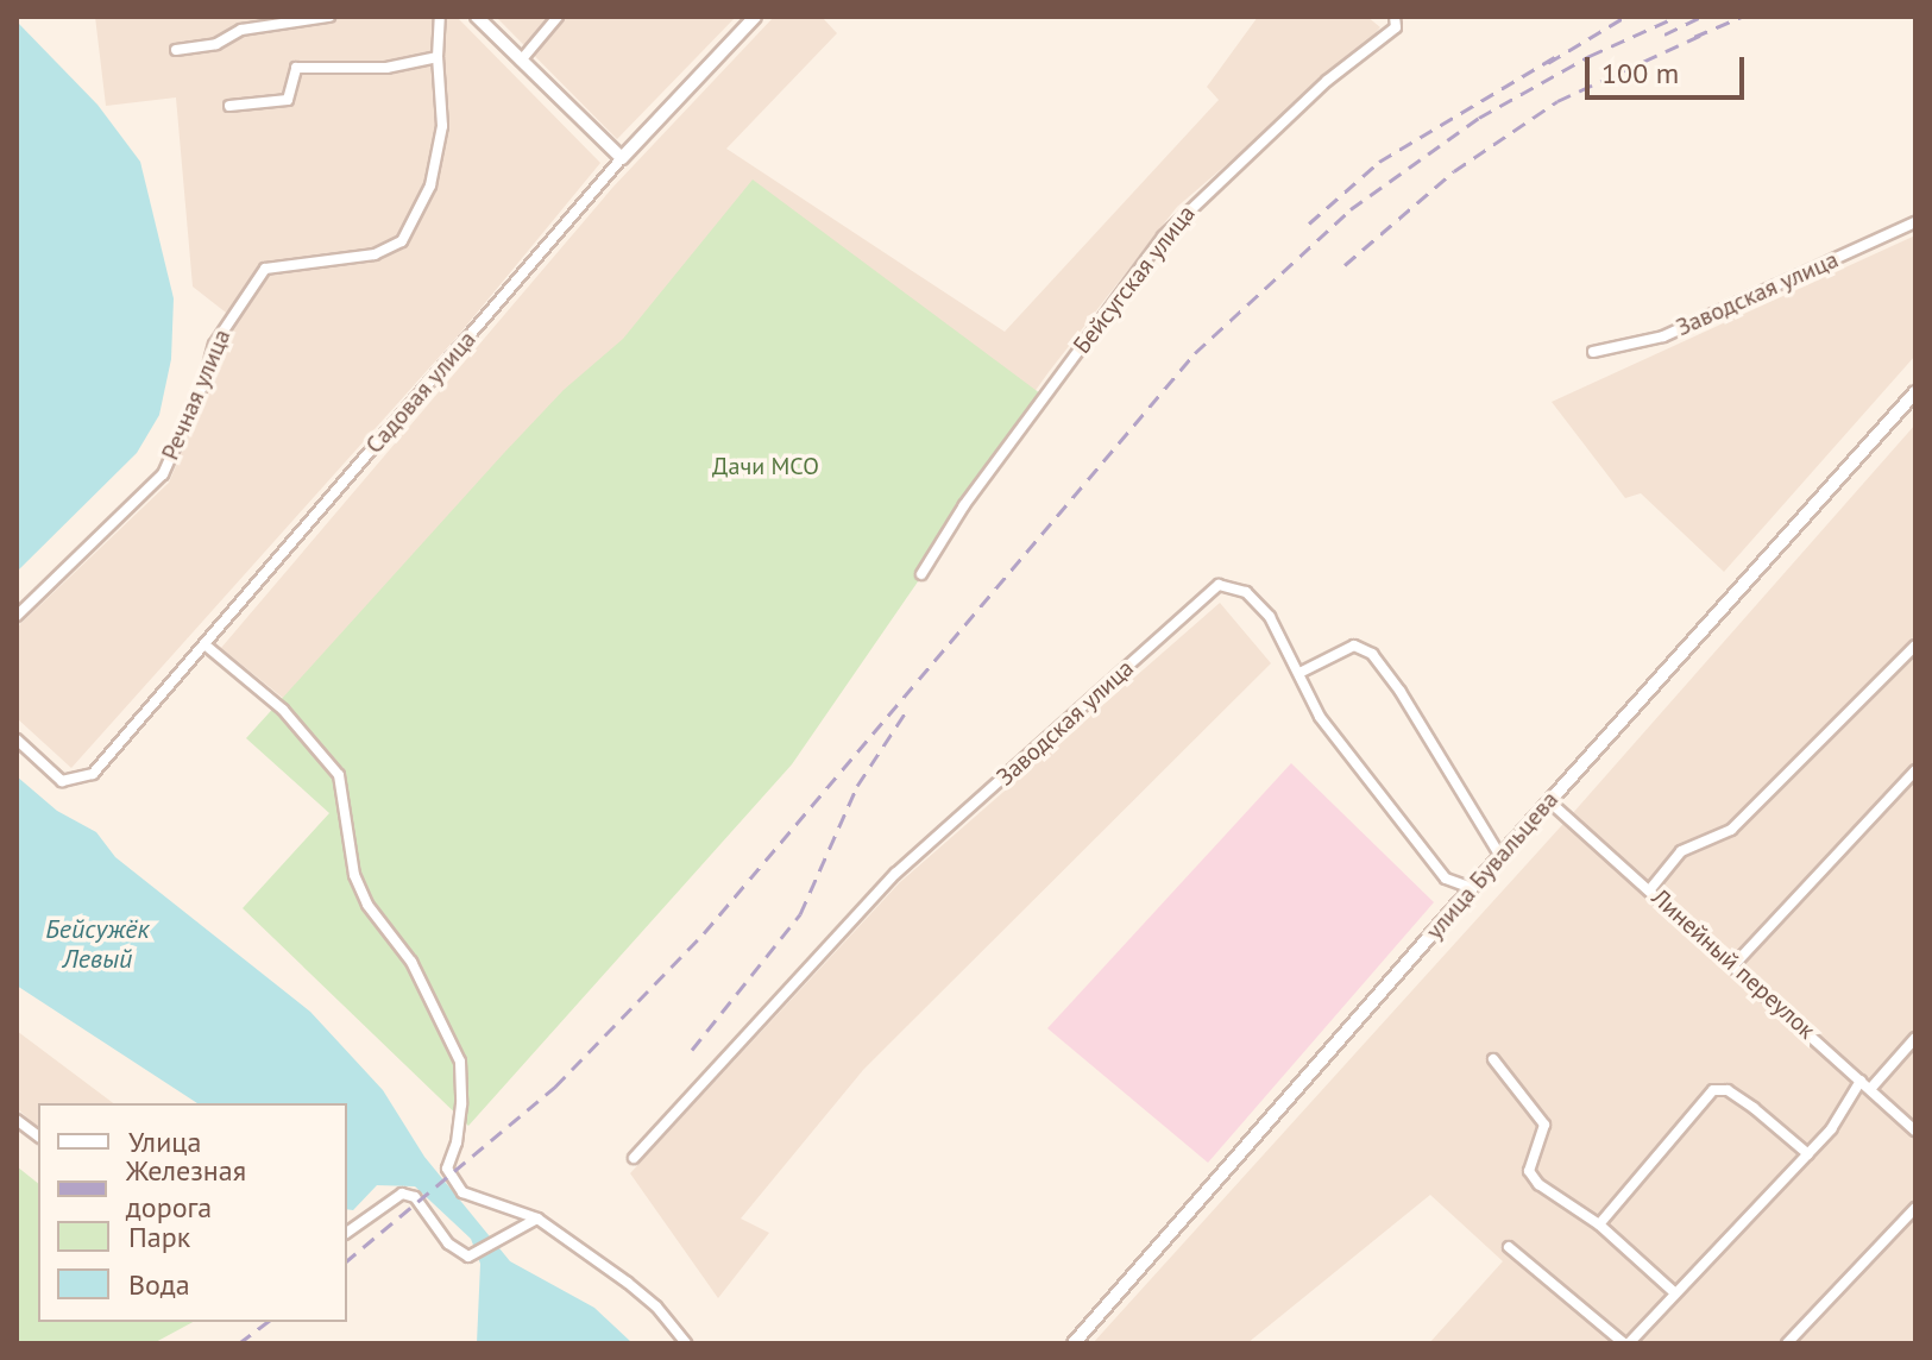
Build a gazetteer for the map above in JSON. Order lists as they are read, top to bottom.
{
  "streets": {
    "street": [
      "Бейсугская улица",
      "Заводская улица",
      "Садовая улица",
      "Речная улица",
      "улица Бувальцева",
      "Линейный переулок"
    ]
  },
  "crossings": [
    ["Заводская улица", "улица Бувальцева"],
    ["улица Бувальцева", "Линейный переулок"]
  ],
  "water": ["Бейсужёк Левый"],
  "parks": ["Дачи МСО"],
  "legend": [
    "Улица",
    "Железная дорога",
    "Парк",
    "Вода"
  ],
  "scale_bar": "100 m"
}
